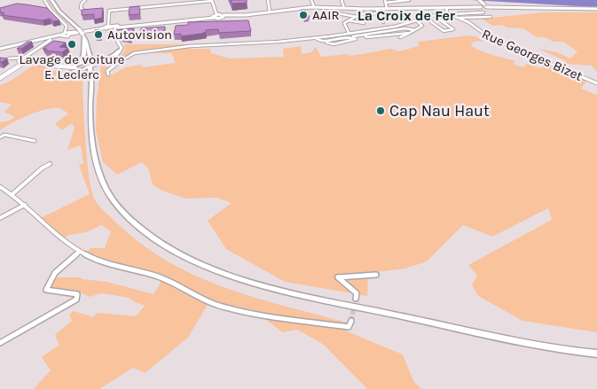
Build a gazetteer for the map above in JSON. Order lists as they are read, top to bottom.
{
  "streets": {
    "street": ["Rue Georges Bizet"]
  },
  "districts": ["La Croix de Fer"],
  "places": [
    "AAIR",
    "Autovision",
    "Lavage de voiture E. Leclerc",
    "Cap Nau Haut"
  ]
}
